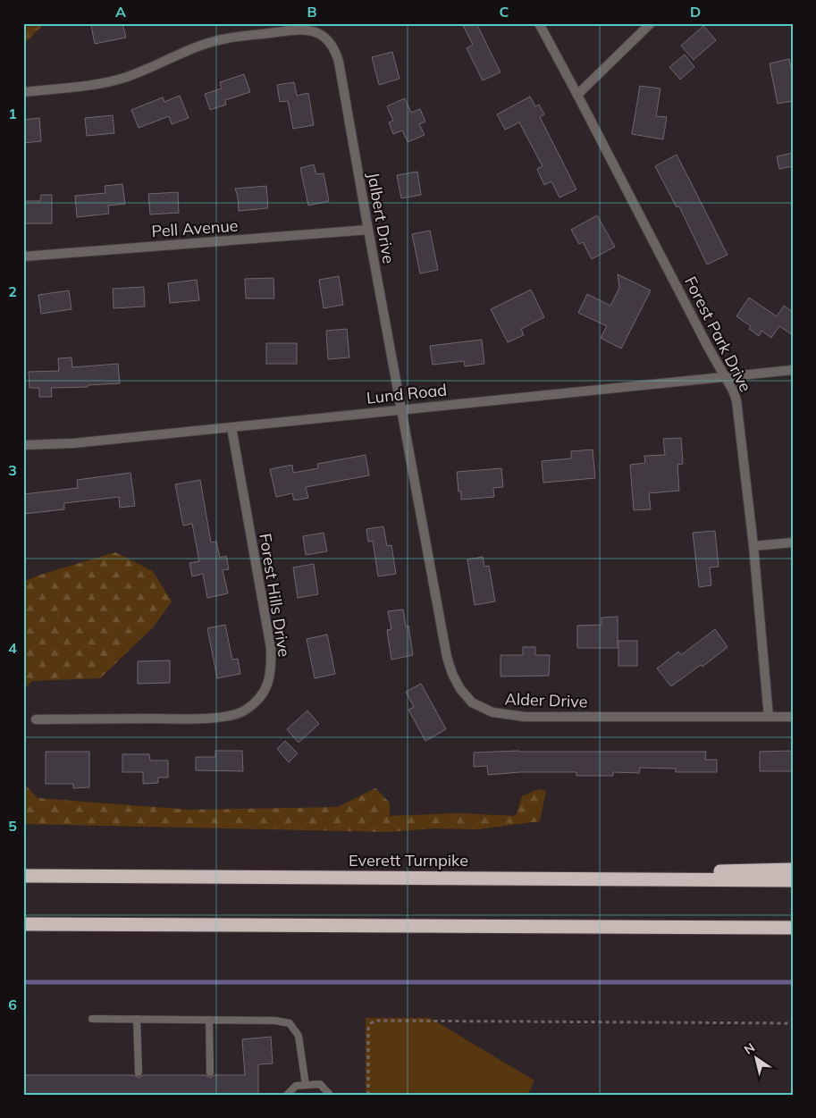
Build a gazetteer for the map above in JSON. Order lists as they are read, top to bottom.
{
  "streets": {
    "highway": ["Everett Turnpike"],
    "street": [
      "Jalbert Drive",
      "Pell Avenue",
      "Forest Park Drive",
      "Lund Road",
      "Forest Hills Drive",
      "Alder Drive"
    ]
  },
  "crossings": [
    ["Jalbert Drive", "Pell Avenue"],
    ["Jalbert Drive", "Lund Road"],
    ["Jalbert Drive", "Alder Drive"],
    ["Forest Park Drive", "Lund Road"],
    ["Forest Park Drive", "Alder Drive"],
    ["Lund Road", "Forest Hills Drive"],
    ["Lund Road", "Alder Drive"]
  ],
  "north": "top left",
  "grid": {
    "columns": [
      "A",
      "B",
      "C",
      "D"
    ],
    "rows": [
      "1",
      "2",
      "3",
      "4",
      "5",
      "6"
    ]
  }
}
